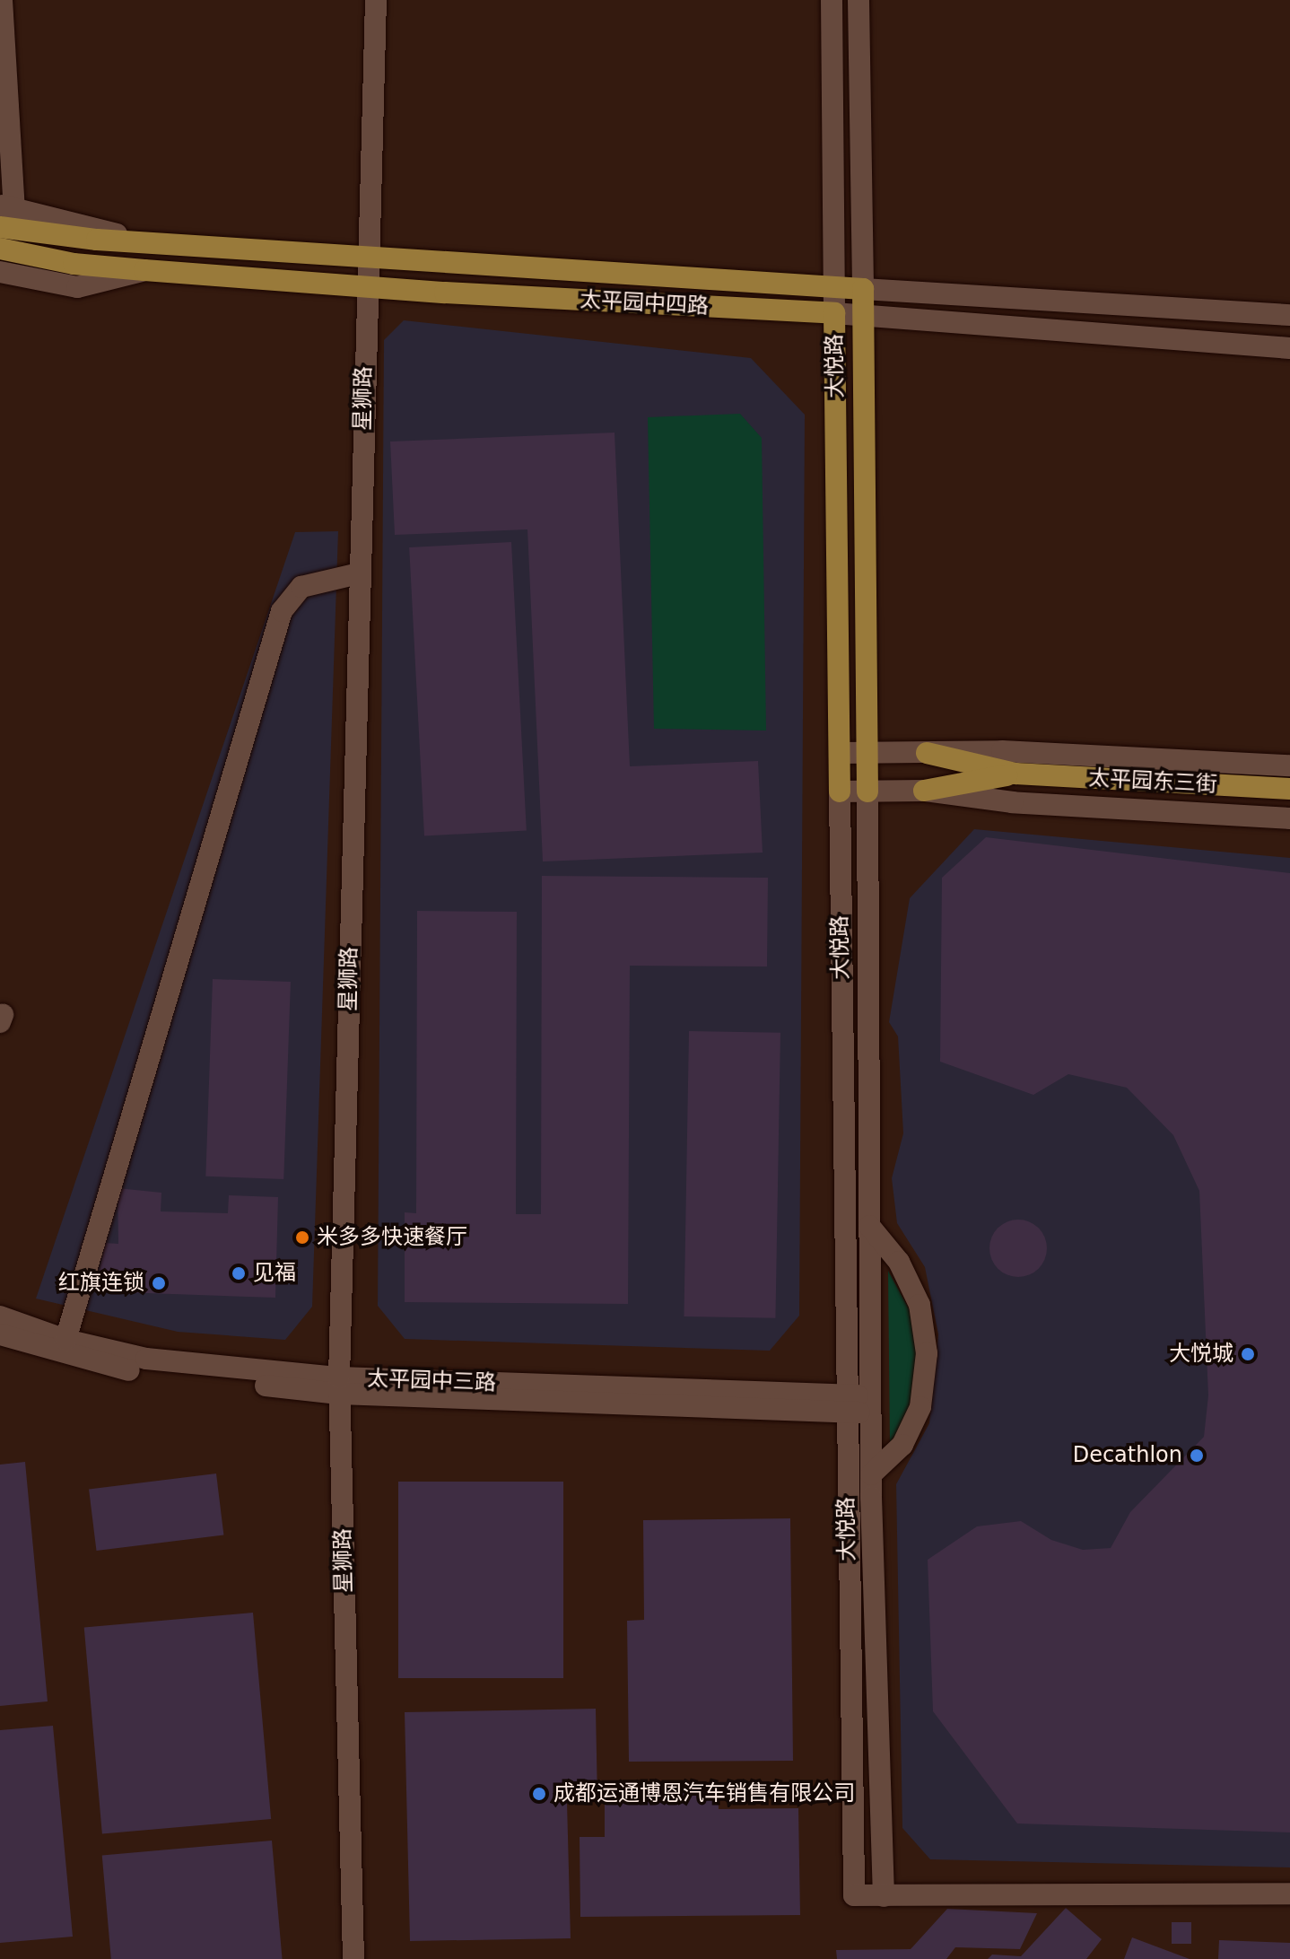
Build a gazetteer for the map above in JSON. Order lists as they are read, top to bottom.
{
  "streets": {
    "main road": ["太平园中四路", "大悦路", "太平园东三街"],
    "street": ["星狮路", "太平园中三路"]
  },
  "crossings": [
    ["太平园中四路", "大悦路"],
    ["太平园中四路", "星狮路"],
    ["大悦路", "太平园中三路"],
    ["星狮路", "太平园中三路"]
  ],
  "places": [
    "米多多快速餐厅",
    "见福",
    "红旗连锁",
    "大悦城",
    "Decathlon",
    "成都运通博恩汽车销售有限公司"
  ]
}
